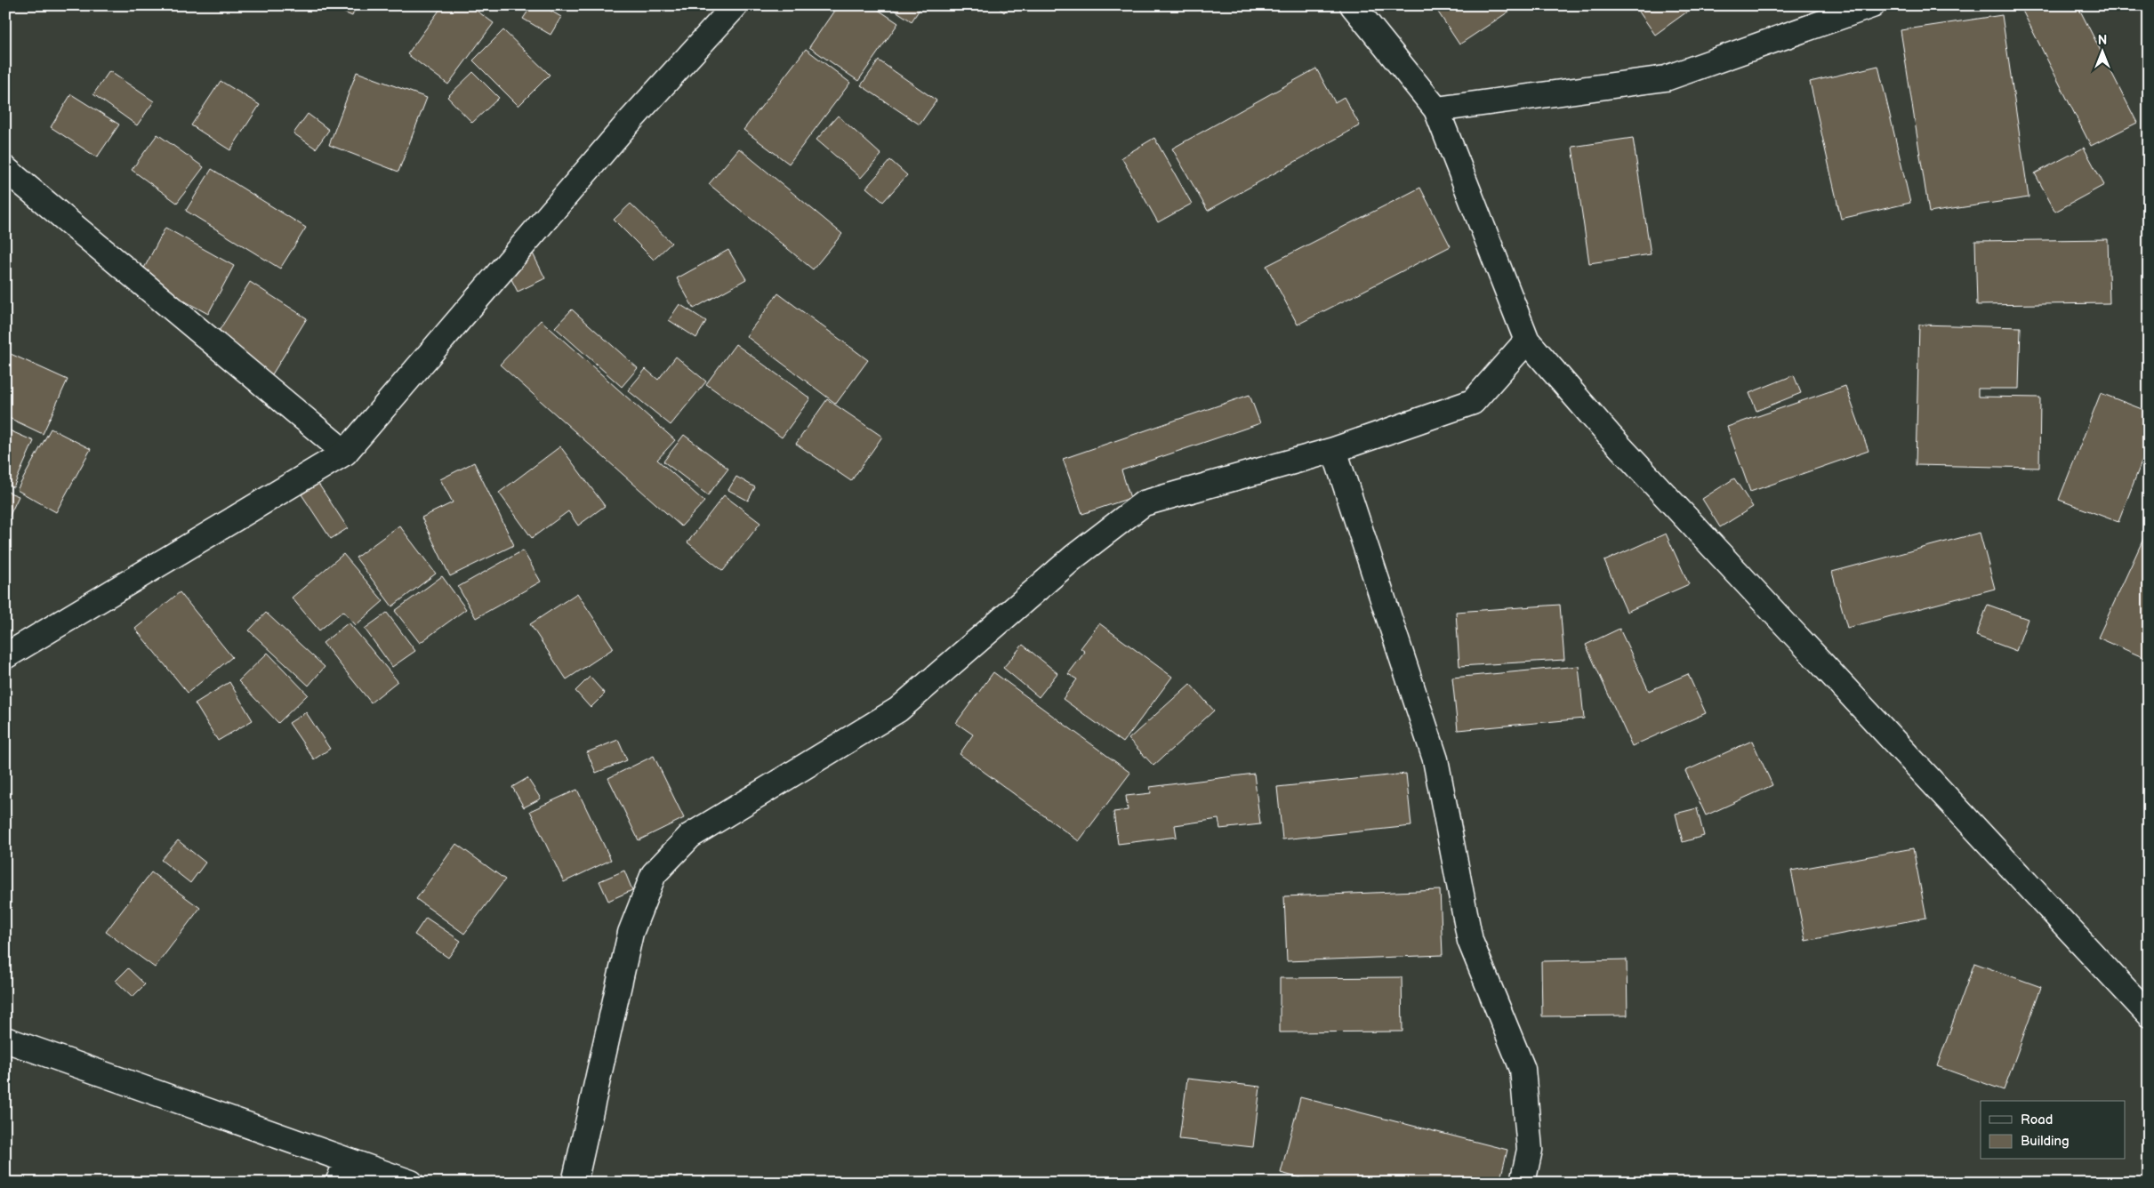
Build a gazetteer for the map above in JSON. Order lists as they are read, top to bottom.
{
  "legend": ["Road", "Building"],
  "north": "top"
}
